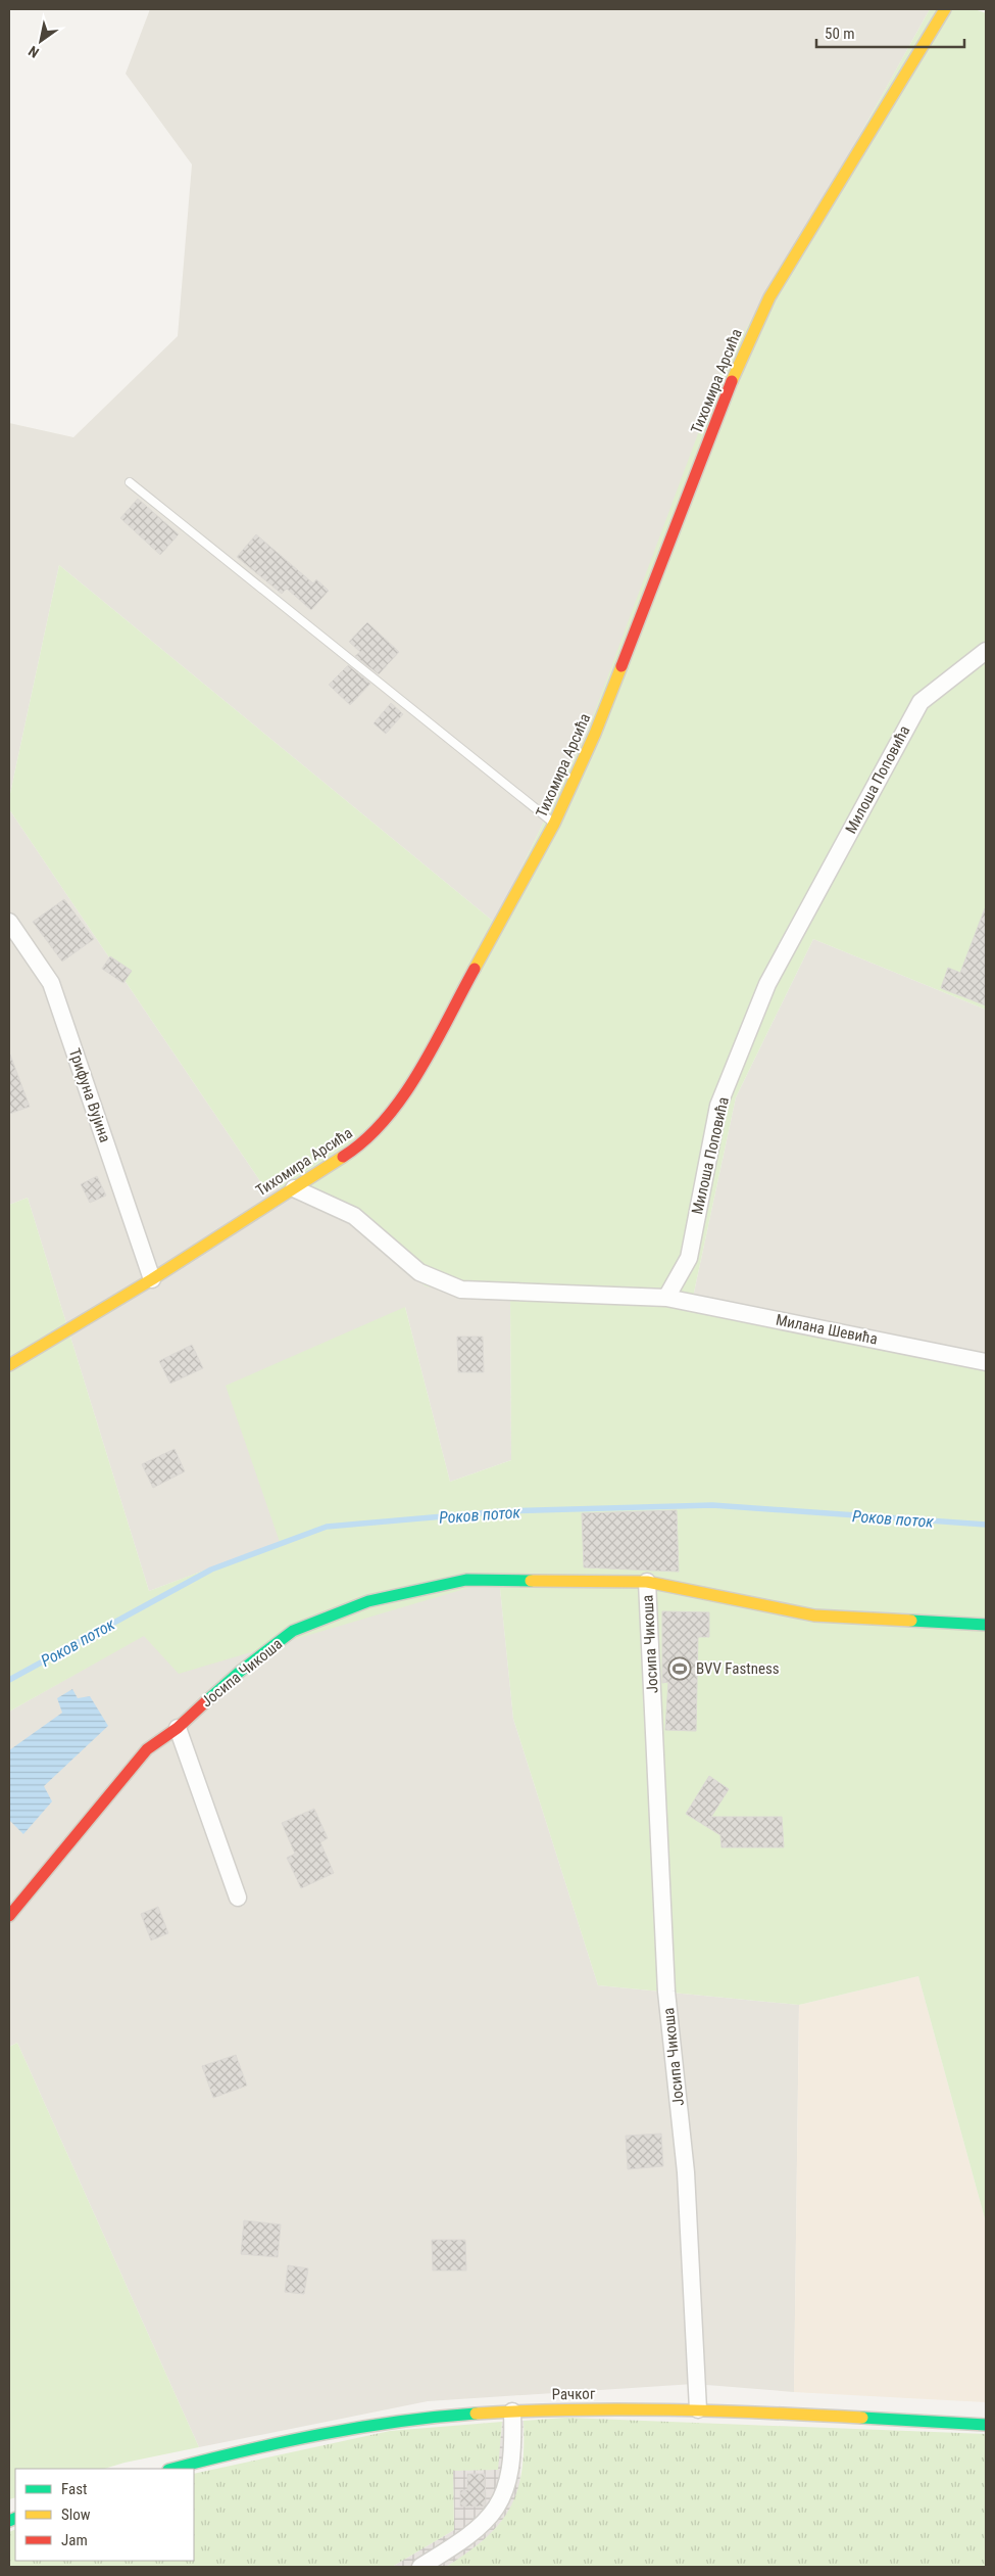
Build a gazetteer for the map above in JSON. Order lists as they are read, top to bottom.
{
  "streets": {
    "street": [
      "Тихомира Арсића",
      "Милоша Поповића",
      "Трифуна Вујина",
      "Милана Шевића",
      "Јосипа Чикоша",
      "Рачког"
    ]
  },
  "crossings": [
    ["Тихомира Арсића", "Трифуна Вујина"],
    ["Милоша Поповића", "Милана Шевића"],
    ["Јосипа Чикоша", "Рачког"]
  ],
  "water": ["Роков поток"],
  "places": {
    "sports": ["BVV Fastness"]
  },
  "legend": ["Fast", "Slow", "Jam"],
  "scale_bar": "50 m",
  "north": "bottom left"
}
